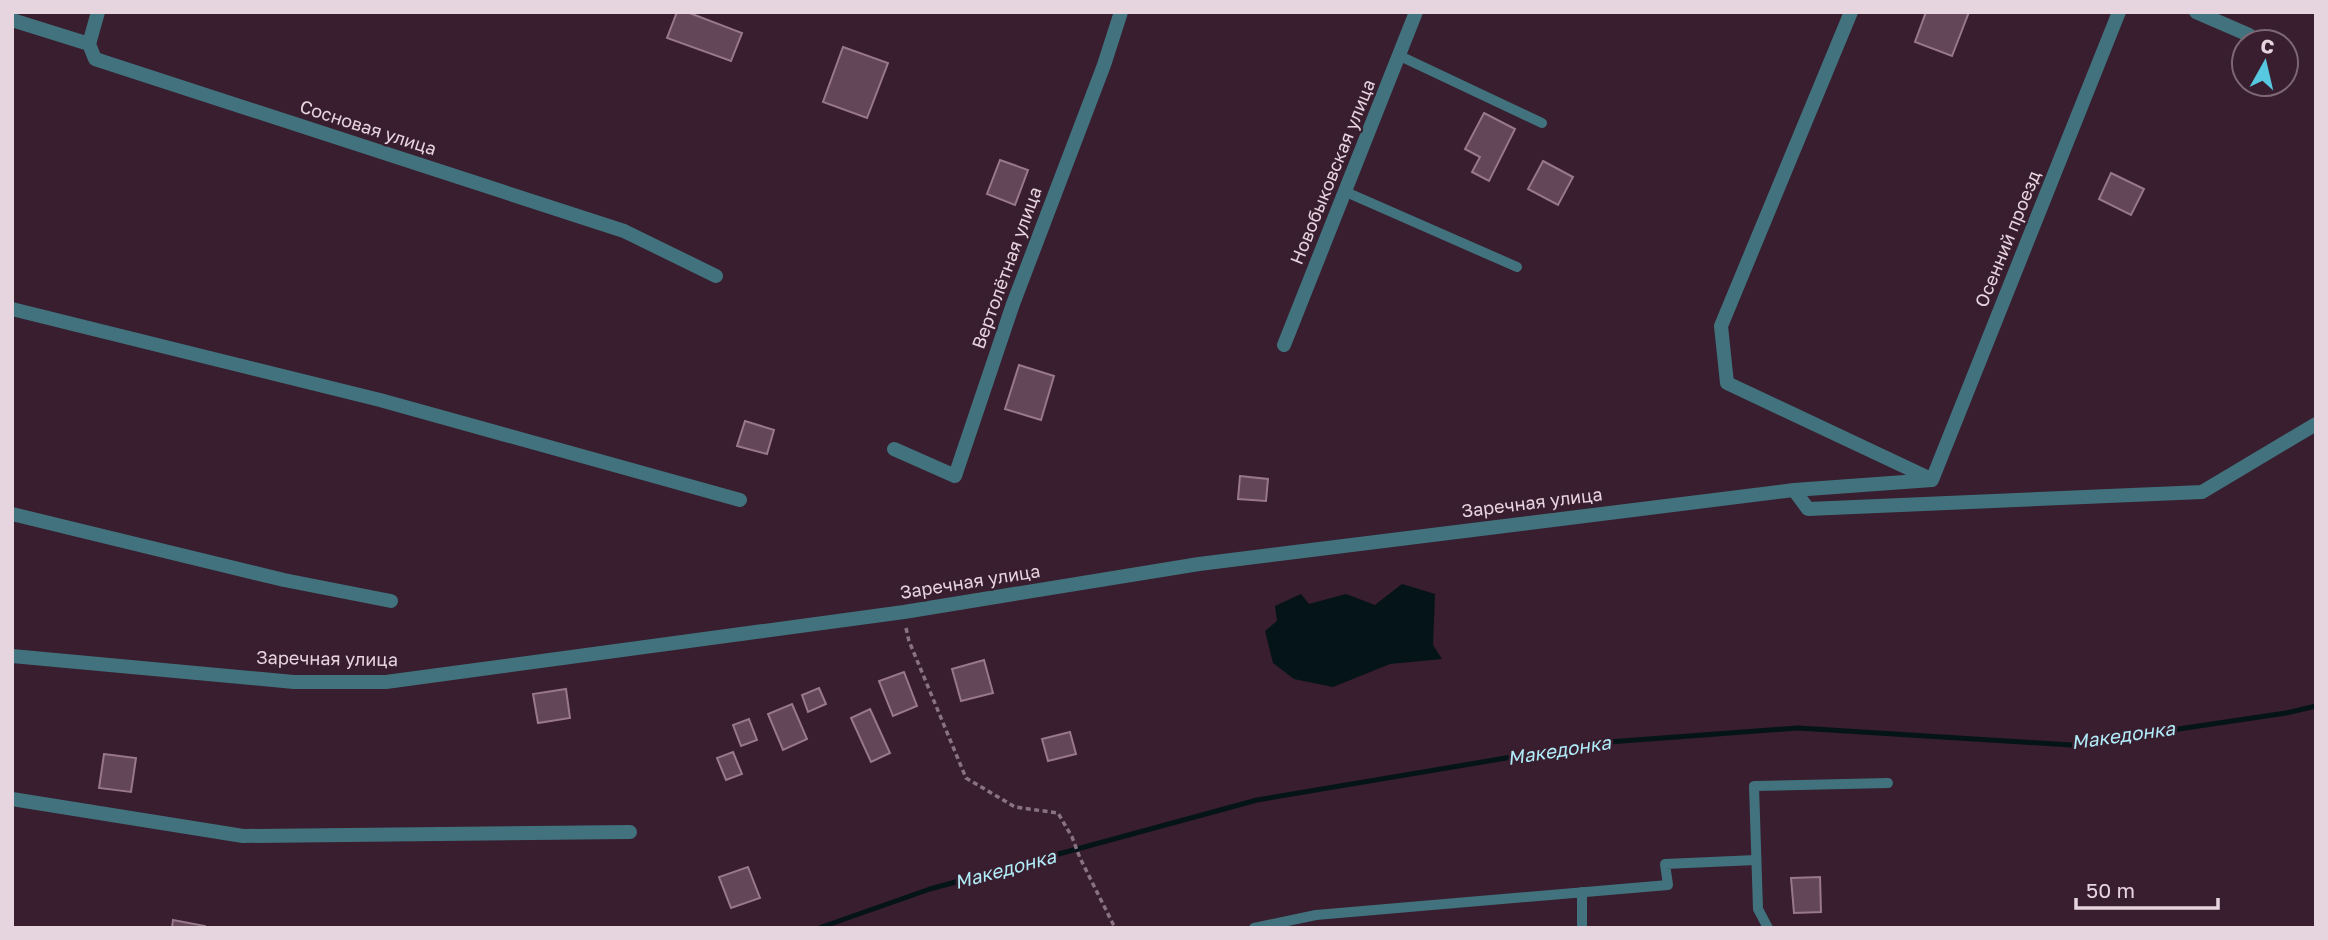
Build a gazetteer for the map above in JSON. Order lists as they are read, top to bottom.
{
  "streets": {
    "street": [
      "Сосновая улица",
      "Новобыковская улица",
      "Осенний проезд",
      "Вертолётная улица",
      "Заречная улица"
    ]
  },
  "crossings": [
    ["Осенний проезд", "Заречная улица"]
  ],
  "water": ["Македонка"],
  "scale_bar": "50 m",
  "north": "top"
}
